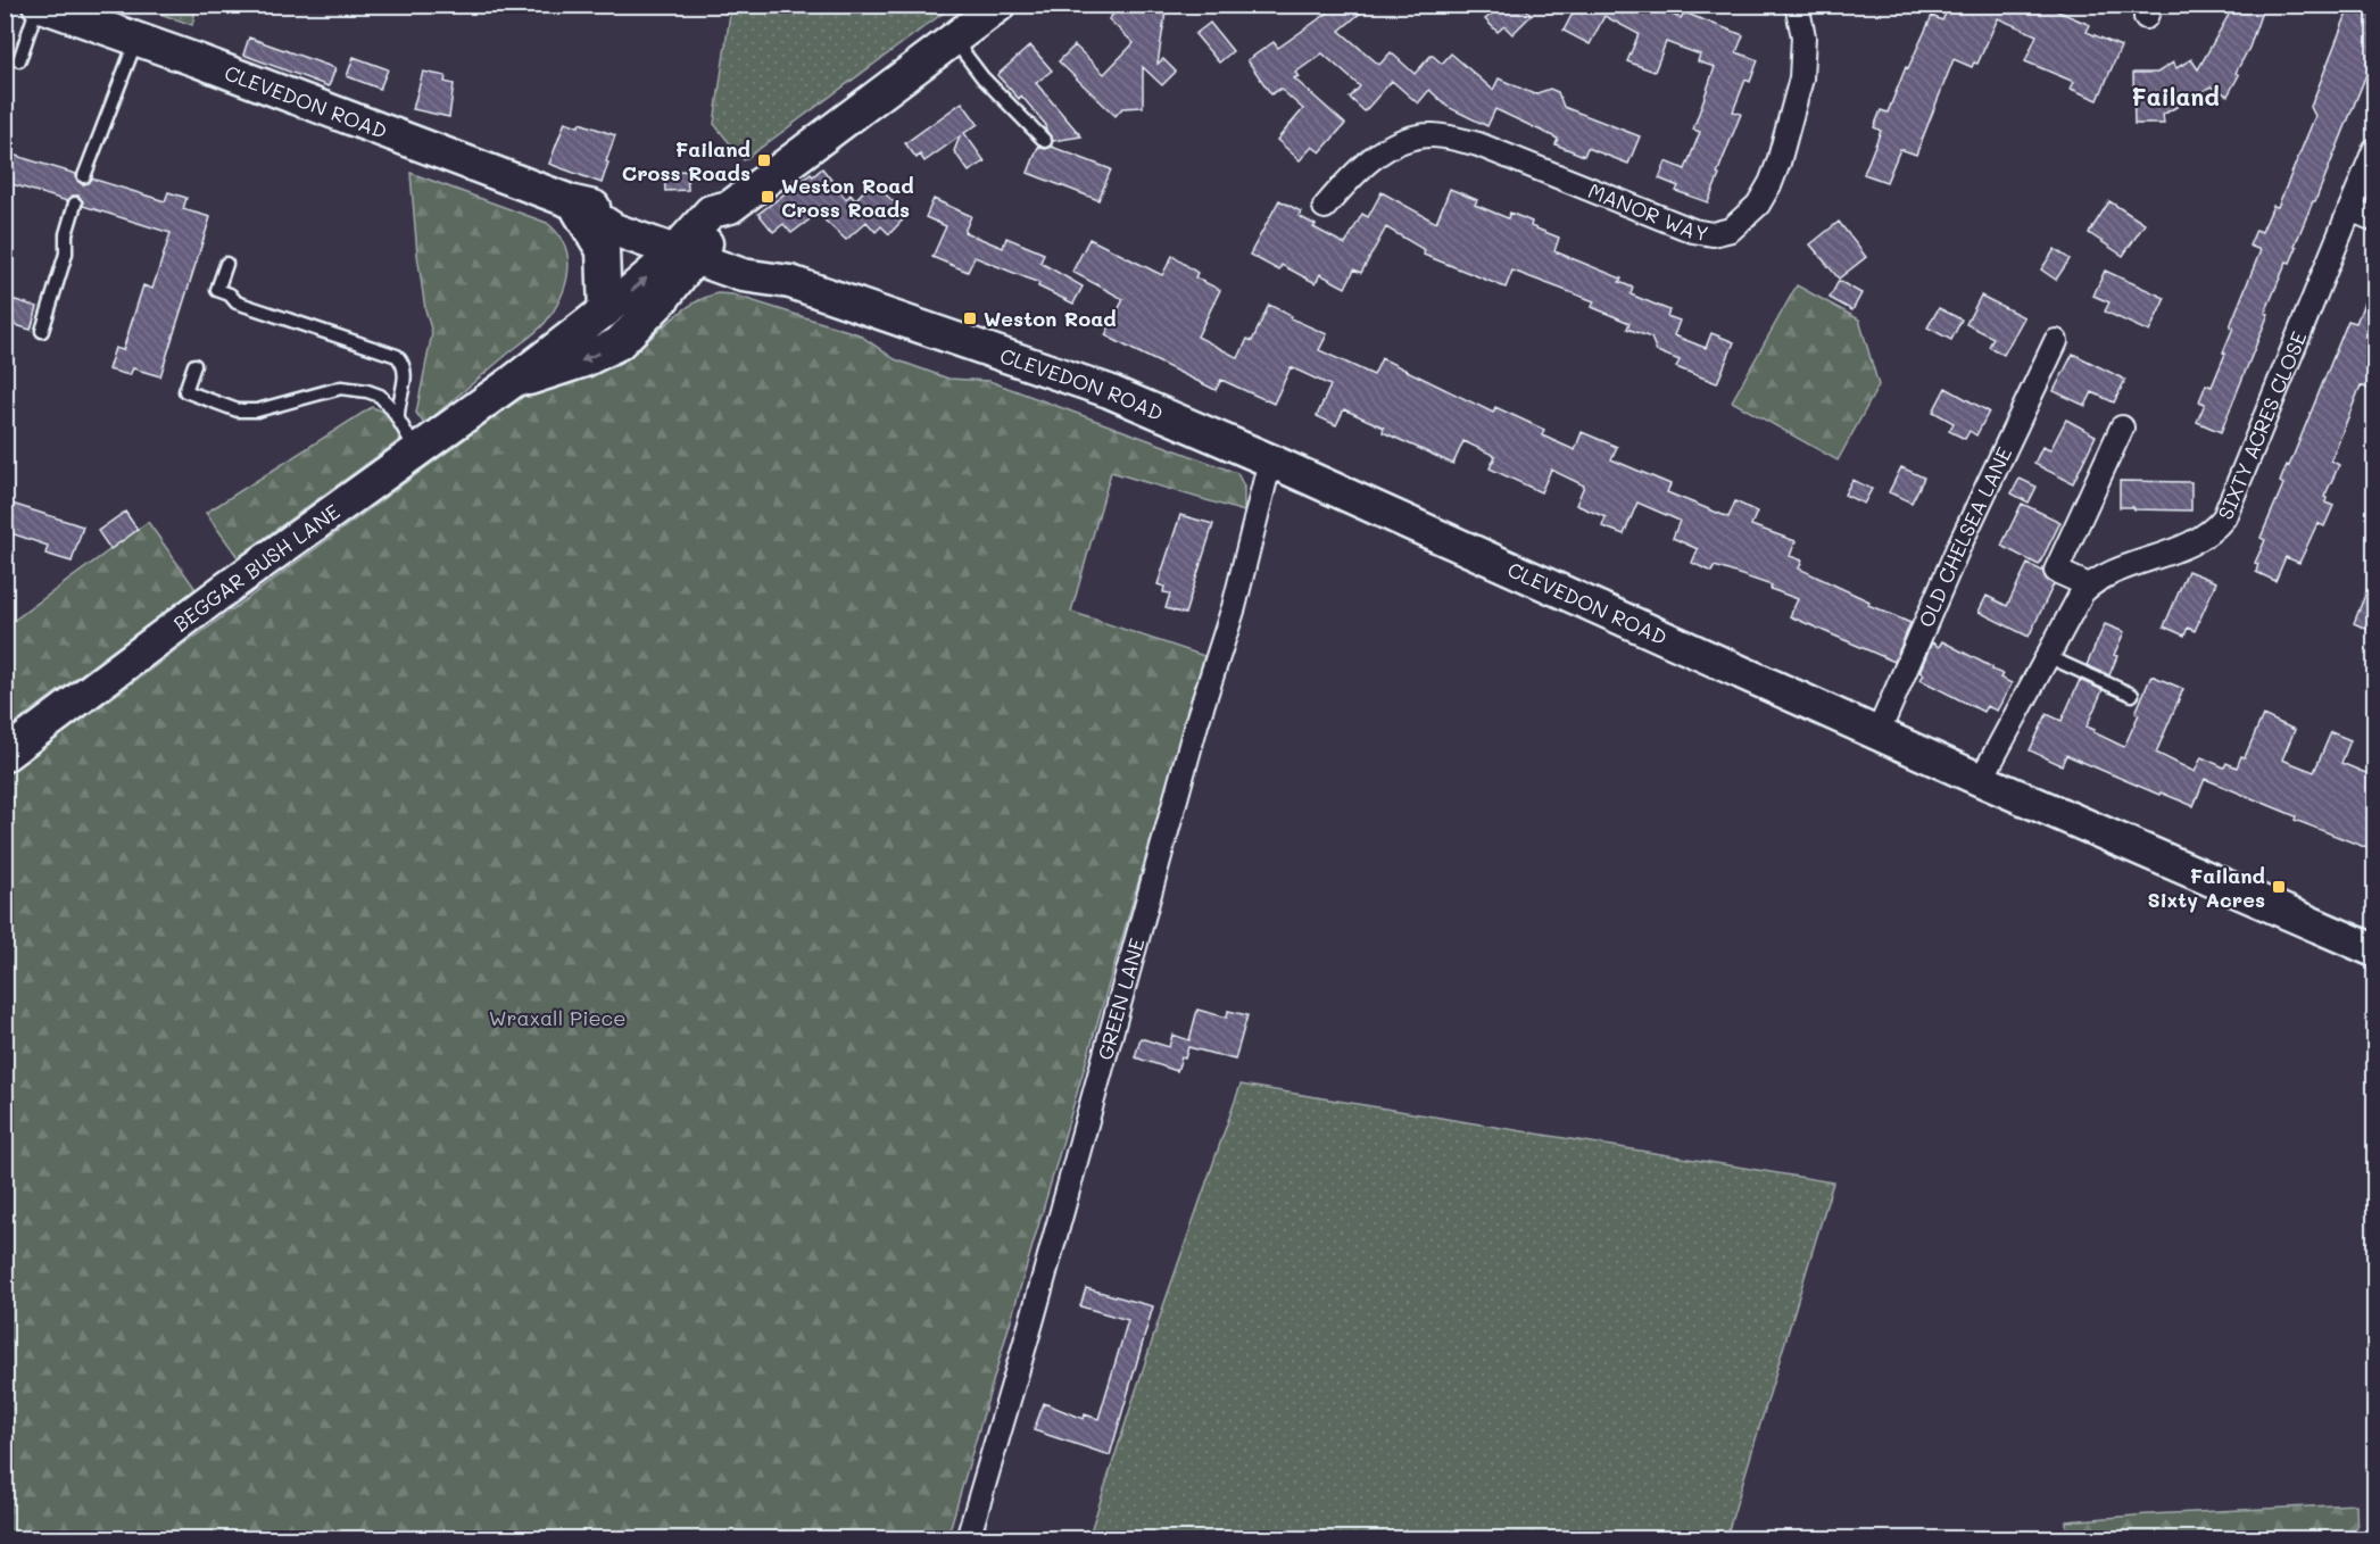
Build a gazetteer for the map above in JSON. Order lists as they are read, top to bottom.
{
  "streets": {
    "main road": ["CLEVEDON ROAD", "BEGGAR BUSH LANE"],
    "street": [
      "MANOR WAY",
      "SIXTY ACRES CLOSE",
      "OLD CHELSEA LANE",
      "GREEN LANE"
    ]
  },
  "crossings": [
    ["CLEVEDON ROAD", "OLD CHELSEA LANE"],
    ["CLEVEDON ROAD", "BEGGAR BUSH LANE"],
    ["CLEVEDON ROAD", "GREEN LANE"]
  ],
  "districts": ["Failand"],
  "parks": ["Wraxall Piece"],
  "places": {
    "transit": [
      "Failand Cross Roads",
      "Weston Road Cross Roads",
      "Weston Road",
      "Failand Sixty Acres"
    ]
  }
}
